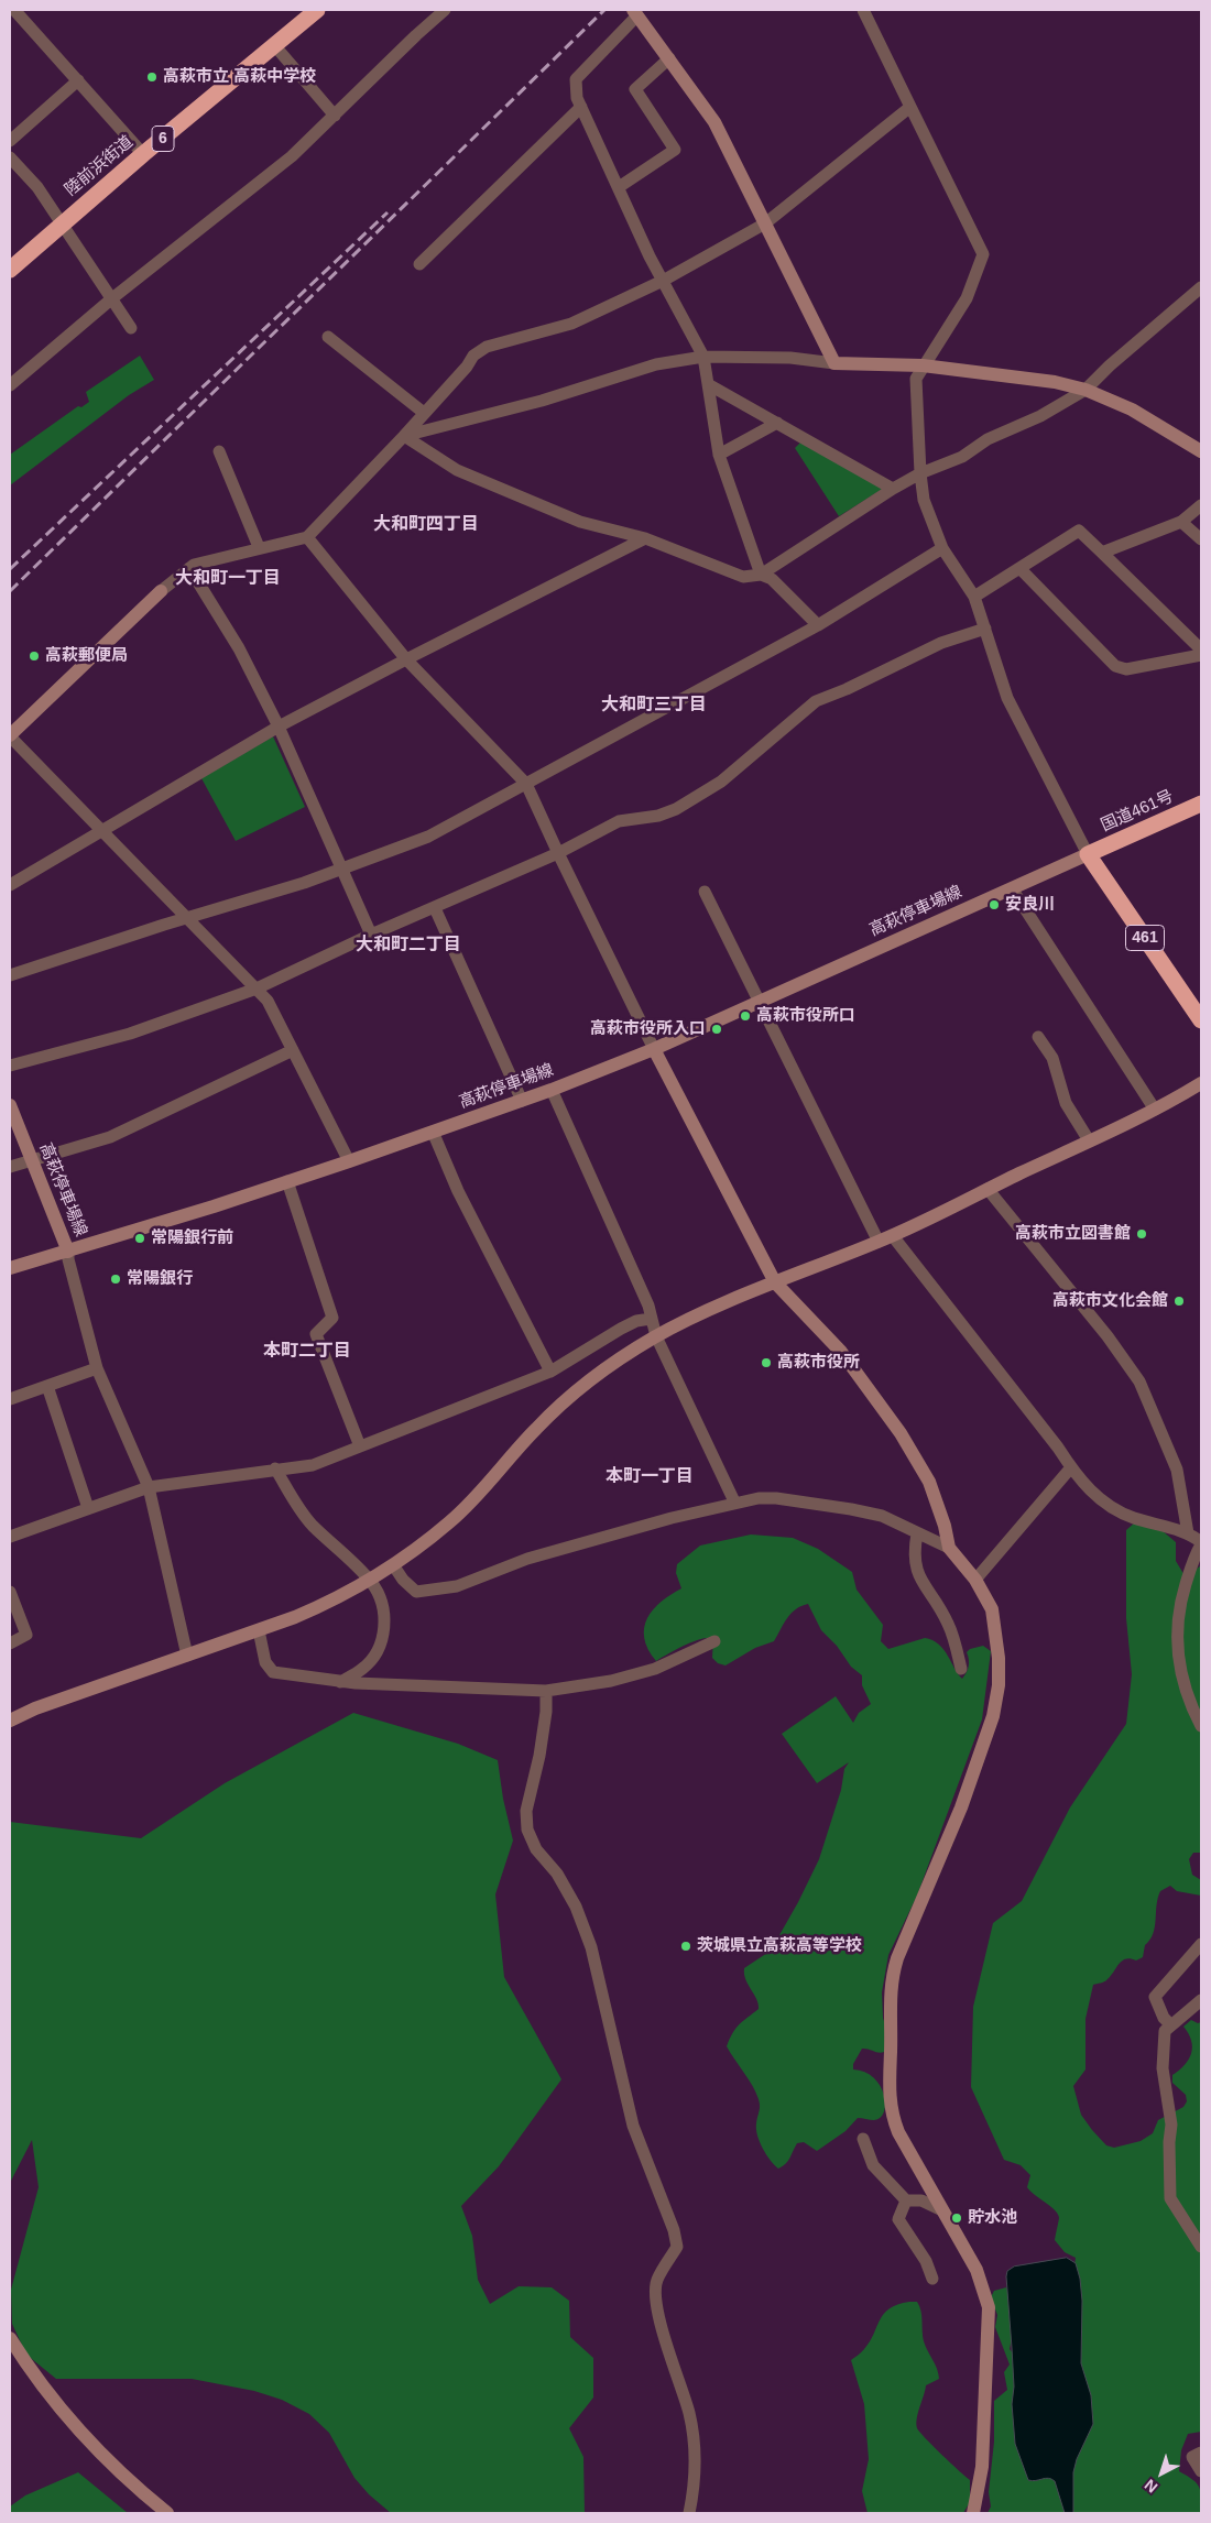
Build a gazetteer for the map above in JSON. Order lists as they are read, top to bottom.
{
  "streets": {
    "highway": [
      "6",
      "陸前浜街道",
      "国道461号",
      "461"
    ],
    "street": ["高萩停車場線"]
  },
  "crossings": [
    ["国道461号", "高萩停車場線"],
    ["国道461号", "461"],
    ["高萩停車場線", "461"]
  ],
  "districts": [
    "大和町四丁目",
    "大和町一丁目",
    "大和町三丁目",
    "大和町二丁目",
    "本町二丁目",
    "本町一丁目"
  ],
  "places": [
    "高萩市立 高萩中学校",
    "高萩郵便局",
    "安良川",
    "高萩市役所口",
    "高萩市役所入口",
    "高萩市立図書館",
    "常陽銀行前",
    "常陽銀行",
    "高萩市文化会館",
    "高萩市役所",
    "茨城県立高萩高等学校",
    "貯水池"
  ],
  "north": "bottom left"
}
